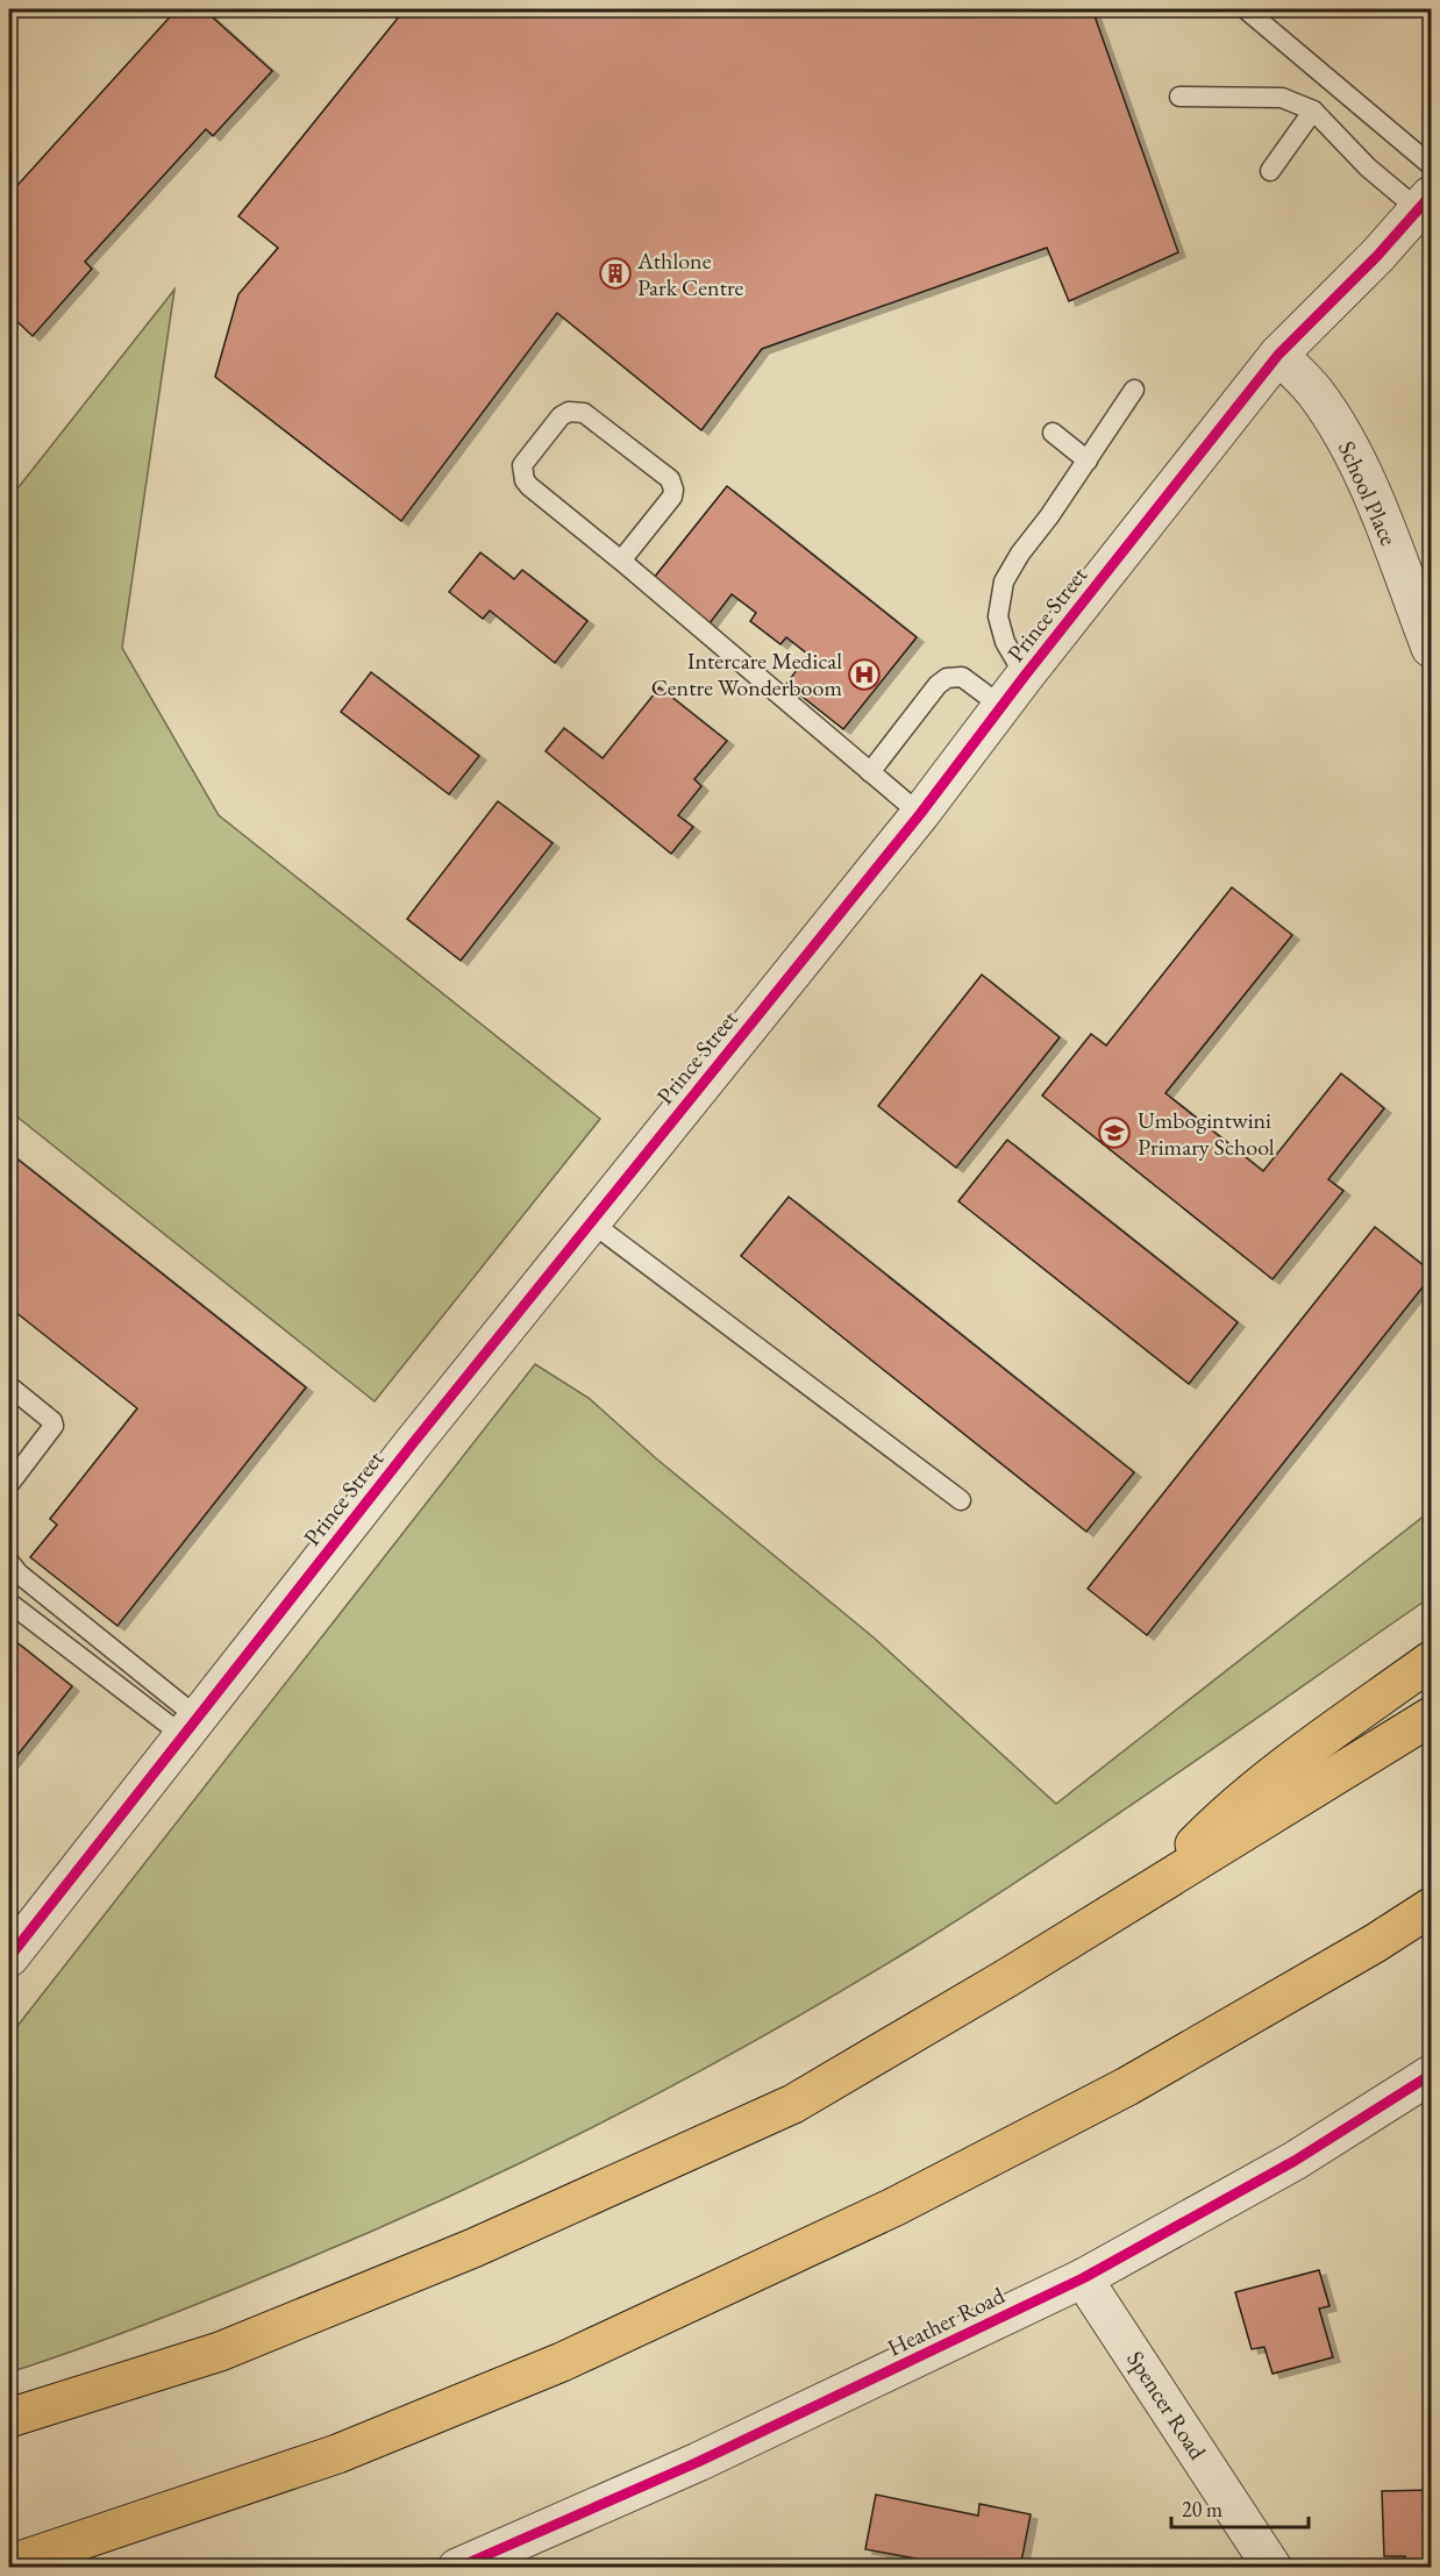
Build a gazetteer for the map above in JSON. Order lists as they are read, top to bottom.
{
  "streets": {
    "street": [
      "School Place",
      "Prince Street",
      "Heather Road",
      "Spencer Road"
    ]
  },
  "crossings": [
    ["School Place", "Prince Street"],
    ["Heather Road", "Spencer Road"]
  ],
  "places": {
    "building": ["Athlone Park Centre"],
    "hospital": ["Intercare Medical Centre Wonderboom"],
    "school or university": ["Umbogintwini Primary School"]
  },
  "scale_bar": "20 m"
}
